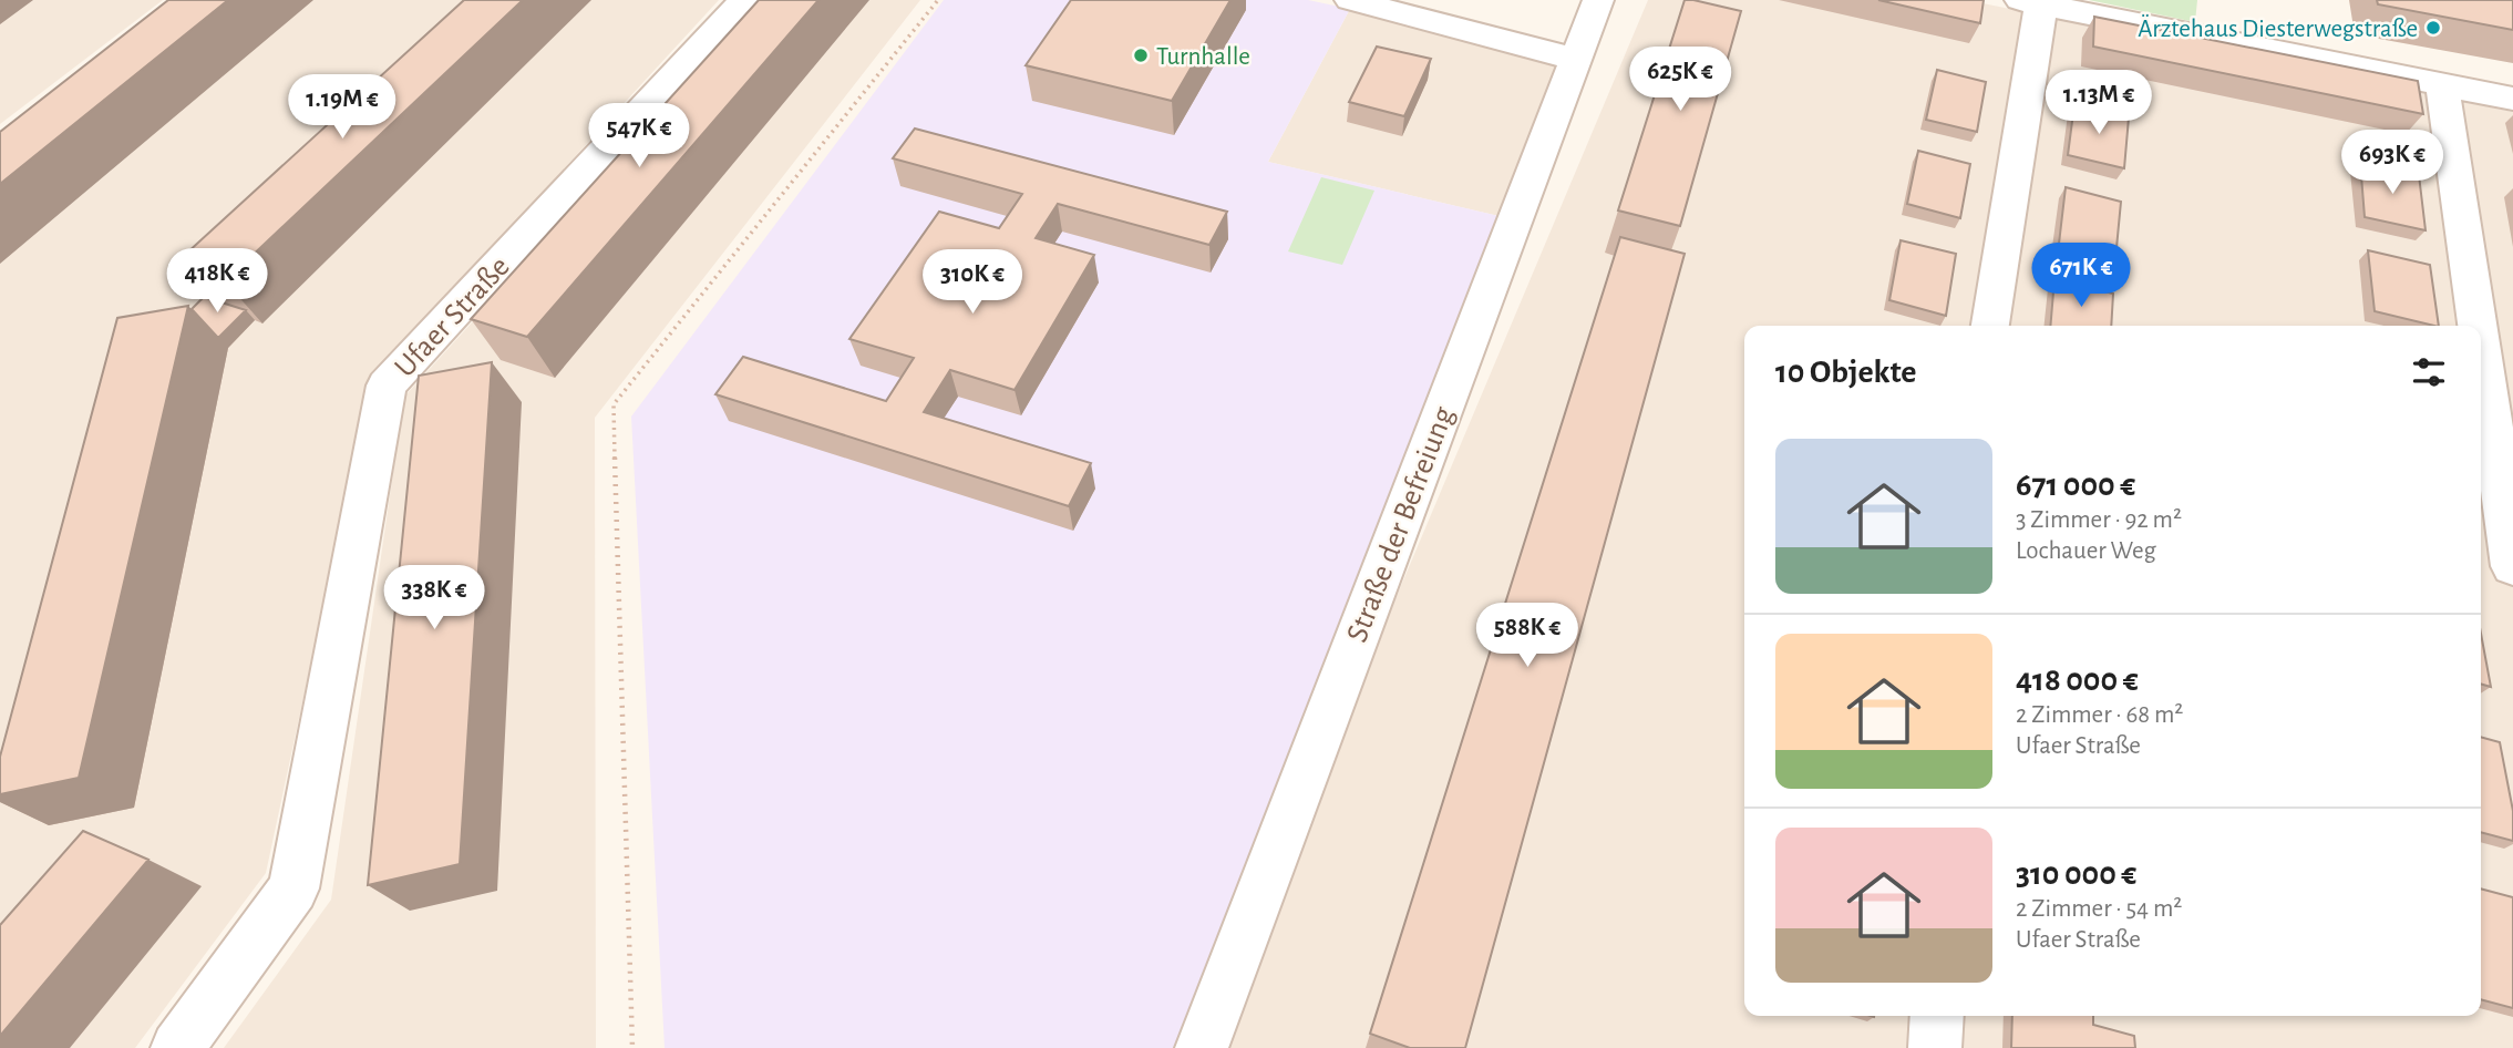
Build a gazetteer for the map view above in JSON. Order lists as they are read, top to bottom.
{
  "streets": {
    "street": ["Ufaer Straße", "Straße der Befreiung"]
  },
  "places": ["Ärztehaus Diesterwegstraße", "Turnhalle"],
  "page": {
    "price": [
      "625K €",
      "1.13M €",
      "1.19M €",
      "547K €",
      "693K €",
      "671K €",
      "418K €",
      "310K €",
      "338K €",
      "588K €"
    ],
    "heading": "10 Objekte",
    "list": [
      {
        "name": "671 000 €",
        "note": "3 Zimmer · 92 m² · Lochauer Weg"
      },
      {
        "name": "418 000 €",
        "note": "2 Zimmer · 68 m² · Ufaer Straße"
      },
      {
        "name": "310 000 €",
        "note": "2 Zimmer · 54 m² · Ufaer Straße"
      }
    ]
  }
}
